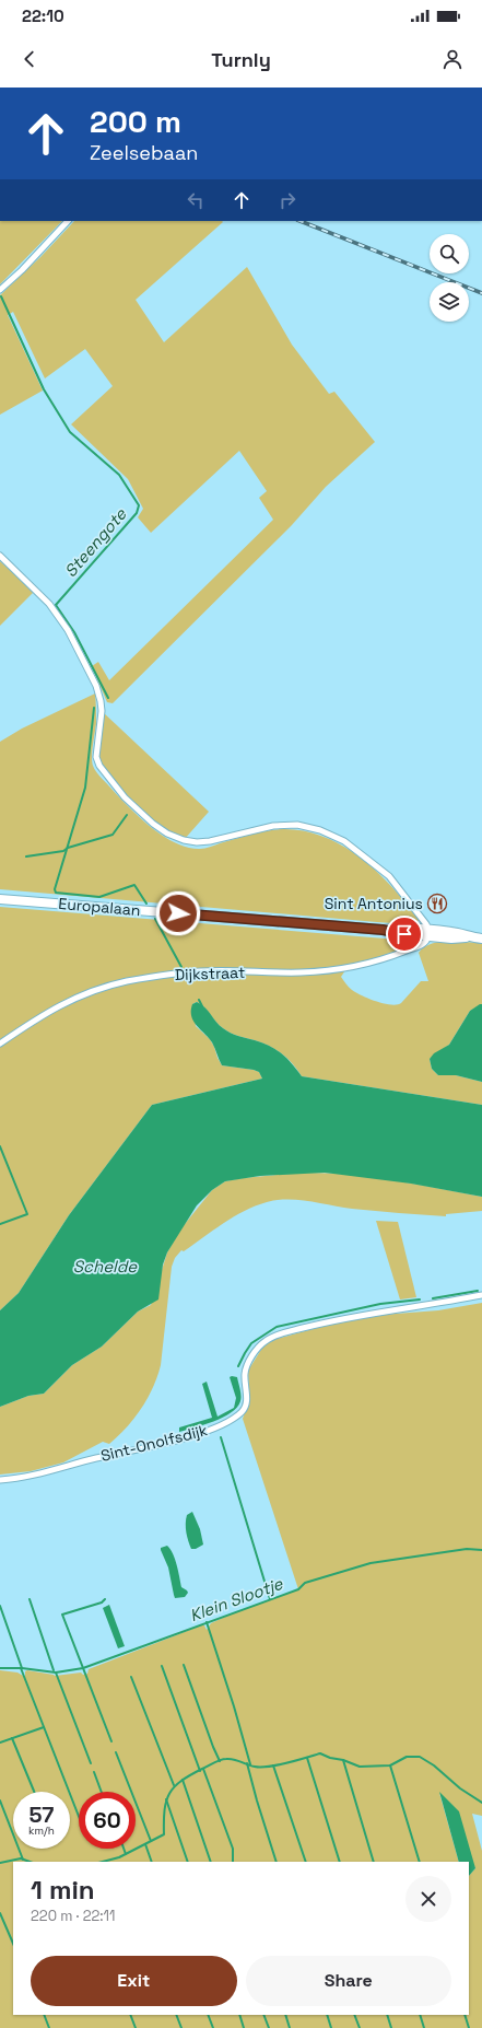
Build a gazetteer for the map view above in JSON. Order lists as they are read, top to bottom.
{
  "streets": {
    "main road": ["Europalaan"],
    "street": ["Dijkstraat", "Sint-Onolfsdijk"]
  },
  "crossings": [
    ["Europalaan", "Dijkstraat"]
  ],
  "water": ["Steengote", "Schelde", "Klein Slootje"],
  "places": {
    "restaurant": ["Sint Antonius"]
  },
  "page": {
    "status": "22:10",
    "header": "Turnly",
    "turn": ["200 m", "Zeelsebaan"],
    "speed": "57 km/h",
    "limit": "60",
    "heading": ["1 min", "220 m · 22:11"],
    "buttons": ["Exit", "Share"]
  }
}
